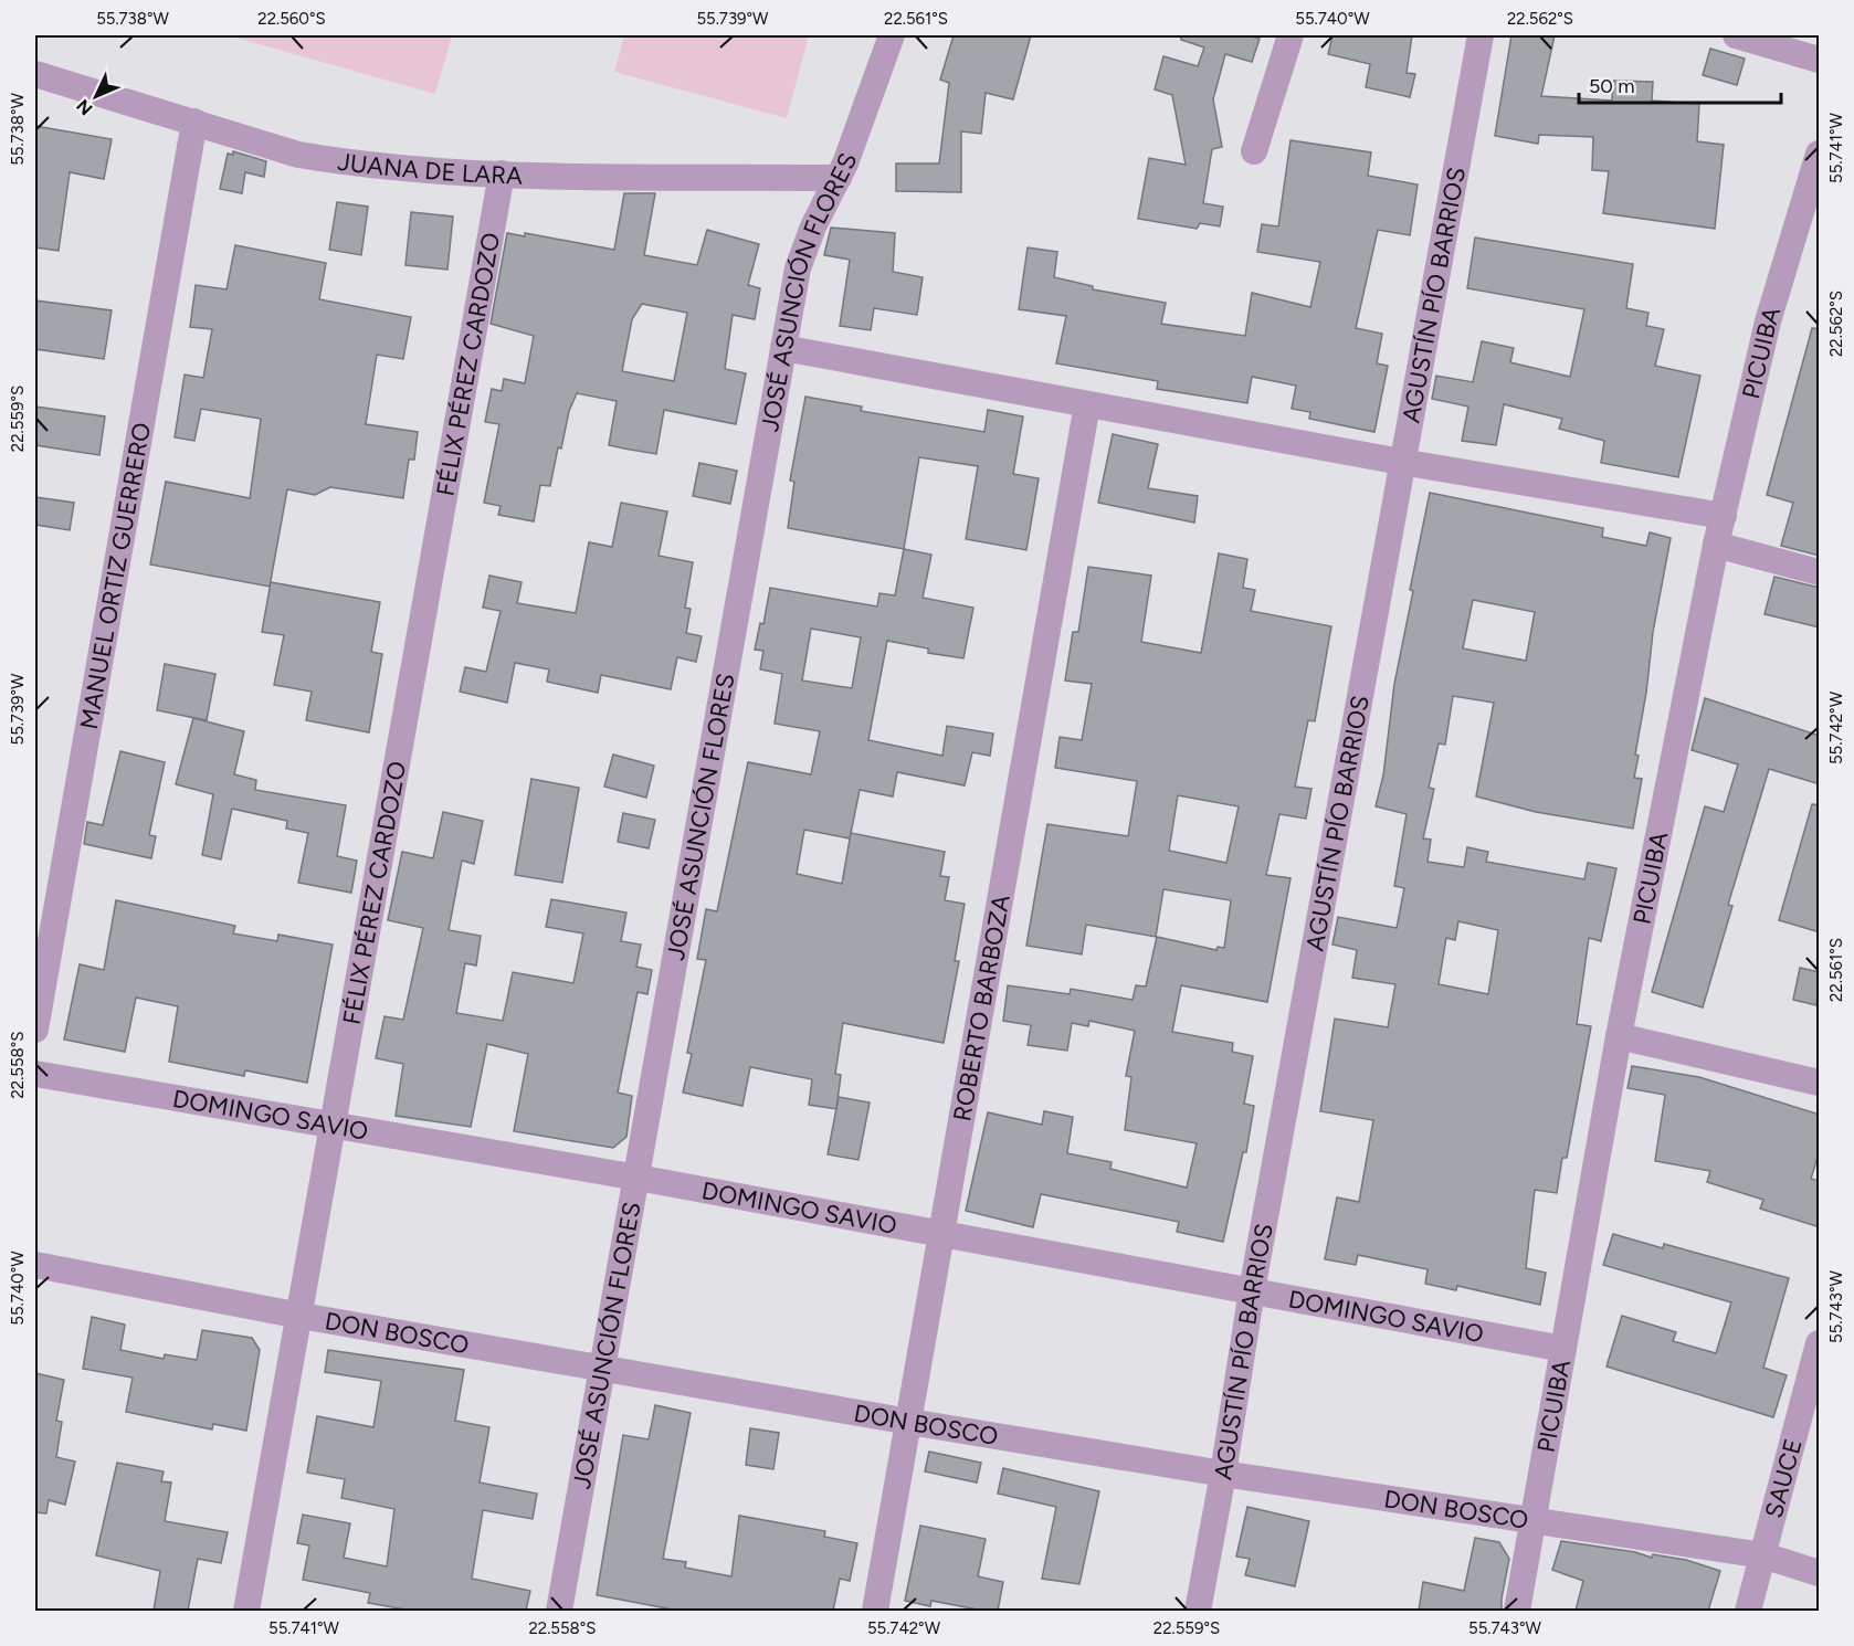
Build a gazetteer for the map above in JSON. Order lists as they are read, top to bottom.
{
  "streets": {
    "street": [
      "JUANA DE LARA",
      "JOSÉ ASUNCIÓN FLORES",
      "AGUSTÍN PÍO BARRIOS",
      "PICUIBA",
      "FÉLIX PÉREZ CARDOZO",
      "MANUEL ORTIZ GUERRERO",
      "ROBERTO BARBOZA",
      "DOMINGO SAVIO",
      "DON BOSCO",
      "SAUCE"
    ]
  },
  "crossings": [
    ["JUANA DE LARA", "JOSÉ ASUNCIÓN FLORES"],
    ["JUANA DE LARA", "FÉLIX PÉREZ CARDOZO"],
    ["JUANA DE LARA", "MANUEL ORTIZ GUERRERO"],
    ["JOSÉ ASUNCIÓN FLORES", "DOMINGO SAVIO"],
    ["JOSÉ ASUNCIÓN FLORES", "DON BOSCO"],
    ["AGUSTÍN PÍO BARRIOS", "DOMINGO SAVIO"],
    ["AGUSTÍN PÍO BARRIOS", "DON BOSCO"],
    ["PICUIBA", "DOMINGO SAVIO"],
    ["PICUIBA", "DON BOSCO"],
    ["FÉLIX PÉREZ CARDOZO", "DOMINGO SAVIO"],
    ["FÉLIX PÉREZ CARDOZO", "DON BOSCO"],
    ["ROBERTO BARBOZA", "DOMINGO SAVIO"],
    ["ROBERTO BARBOZA", "DON BOSCO"],
    ["DON BOSCO", "SAUCE"]
  ],
  "scale_bar": "50 m",
  "north": "bottom left",
  "coordinates": [
    "55.738°W",
    "22.560°S",
    "55.739°W",
    "22.561°S",
    "55.740°W",
    "22.562°S",
    "55.741°W",
    "22.559°S",
    "55.742°W",
    "22.558°S",
    "55.743°W"
  ]
}
